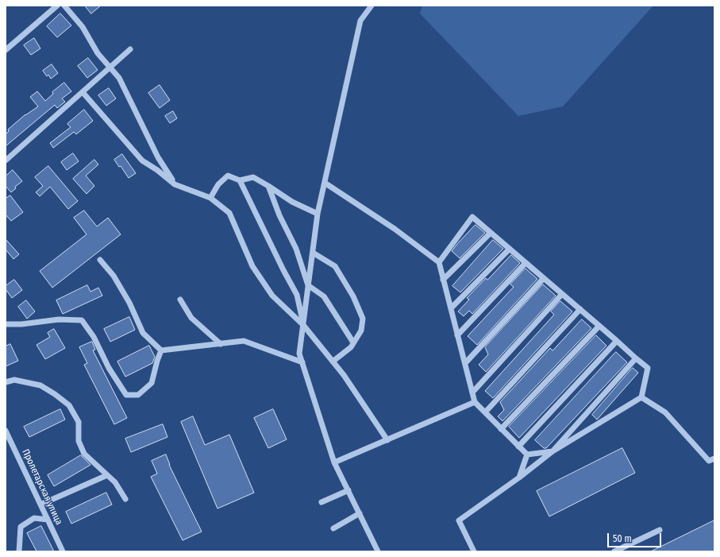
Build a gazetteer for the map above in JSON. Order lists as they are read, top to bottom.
{
  "streets": {
    "street": ["Пролетарская улица"]
  },
  "scale_bar": "50 m"
}
